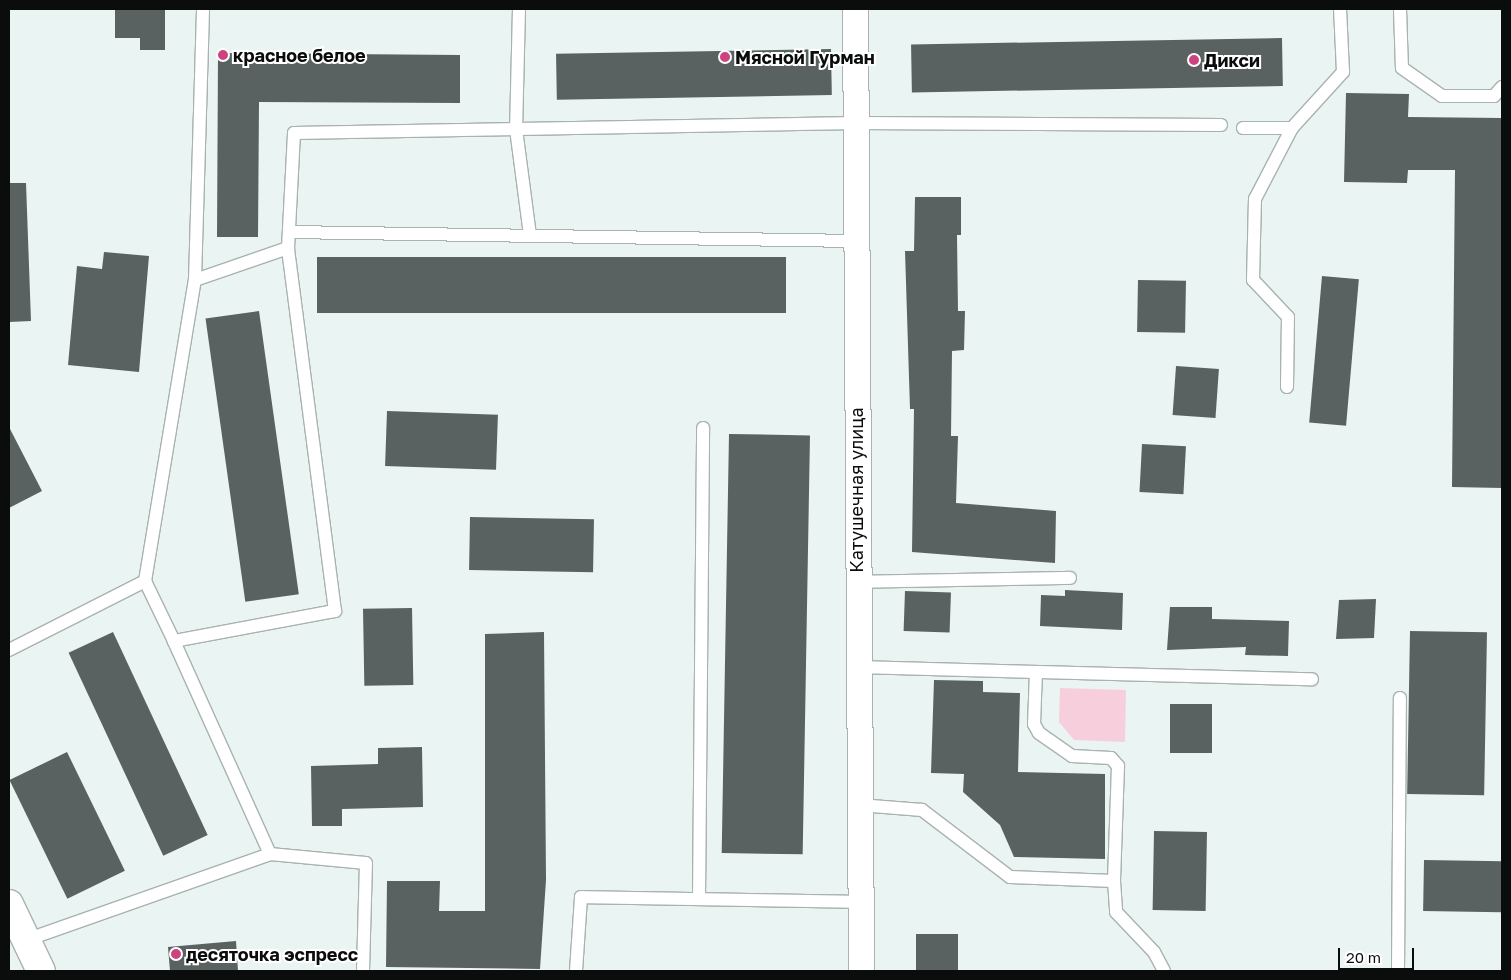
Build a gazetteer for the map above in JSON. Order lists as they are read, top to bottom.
{
  "streets": {
    "street": ["Катушечная улица"]
  },
  "places": [
    "красное белое",
    "Мясной Гурман",
    "Дикси",
    "десяточка эспресс"
  ],
  "scale_bar": "20 m"
}
